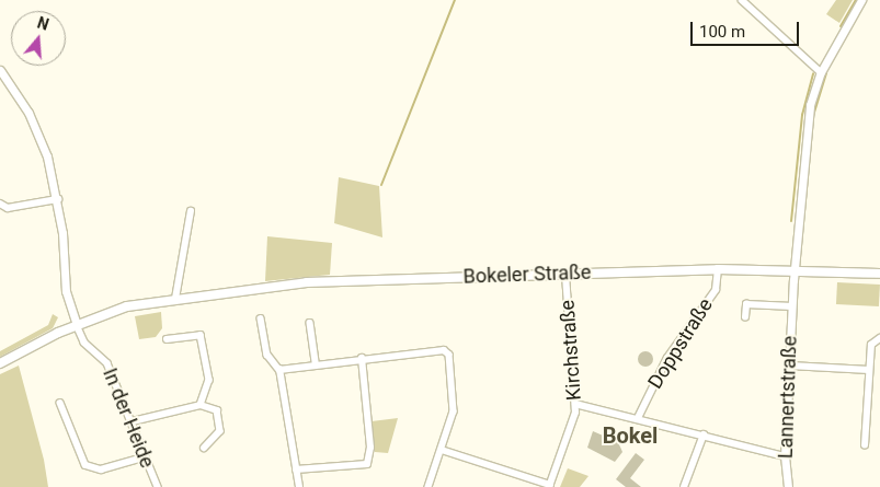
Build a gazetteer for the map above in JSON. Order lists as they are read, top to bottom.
{
  "streets": {
    "main road": ["Bokeler Straße"],
    "street": [
      "Doppstraße",
      "Kirchstraße",
      "Lannertstraße",
      "In der Heide"
    ]
  },
  "crossings": [
    ["Bokeler Straße", "Doppstraße"],
    ["Bokeler Straße", "Kirchstraße"],
    ["Bokeler Straße", "Lannertstraße"],
    ["Bokeler Straße", "In der Heide"]
  ],
  "districts": ["Bokel"],
  "scale_bar": "100 m",
  "north": "top"
}
